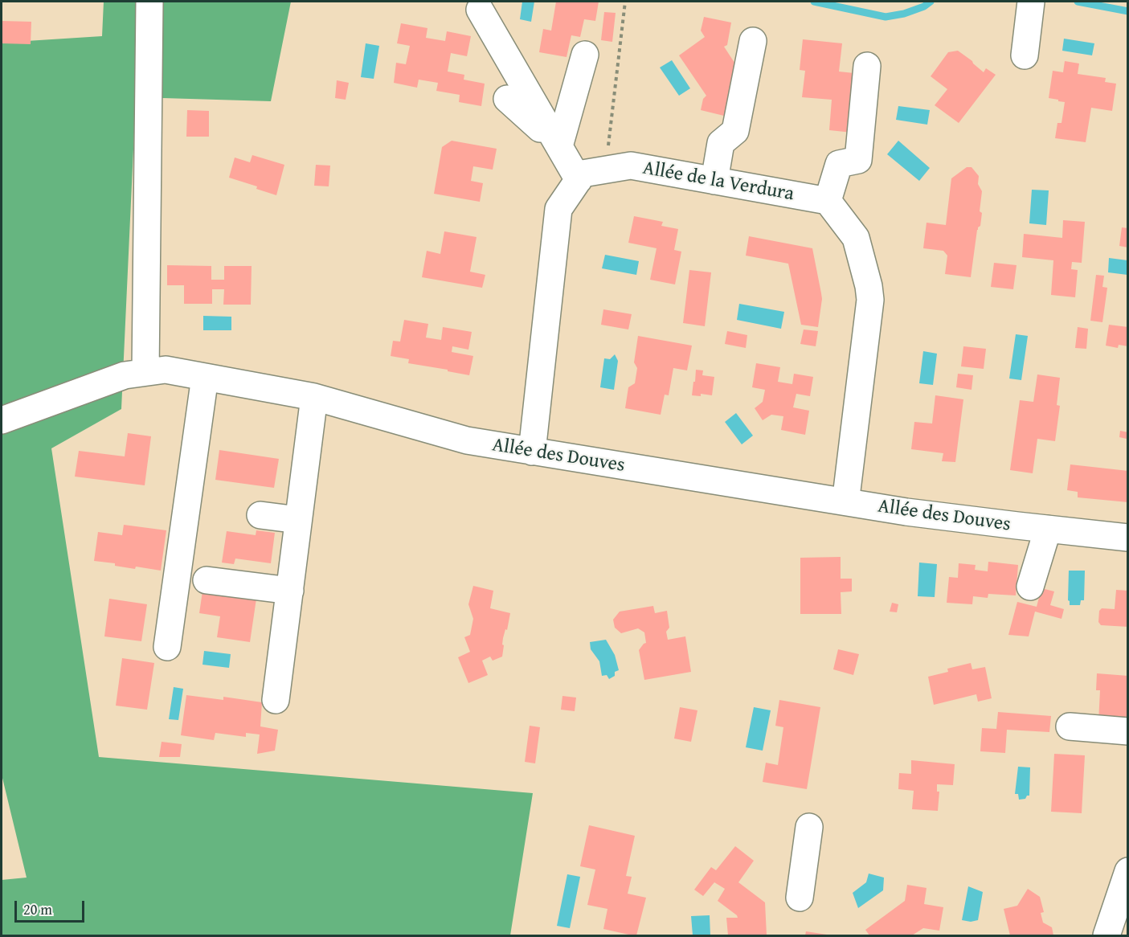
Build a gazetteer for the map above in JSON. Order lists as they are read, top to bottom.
{
  "streets": {
    "street": ["Allée de la Verdura", "Allée des Douves"]
  },
  "scale_bar": "20 m"
}
